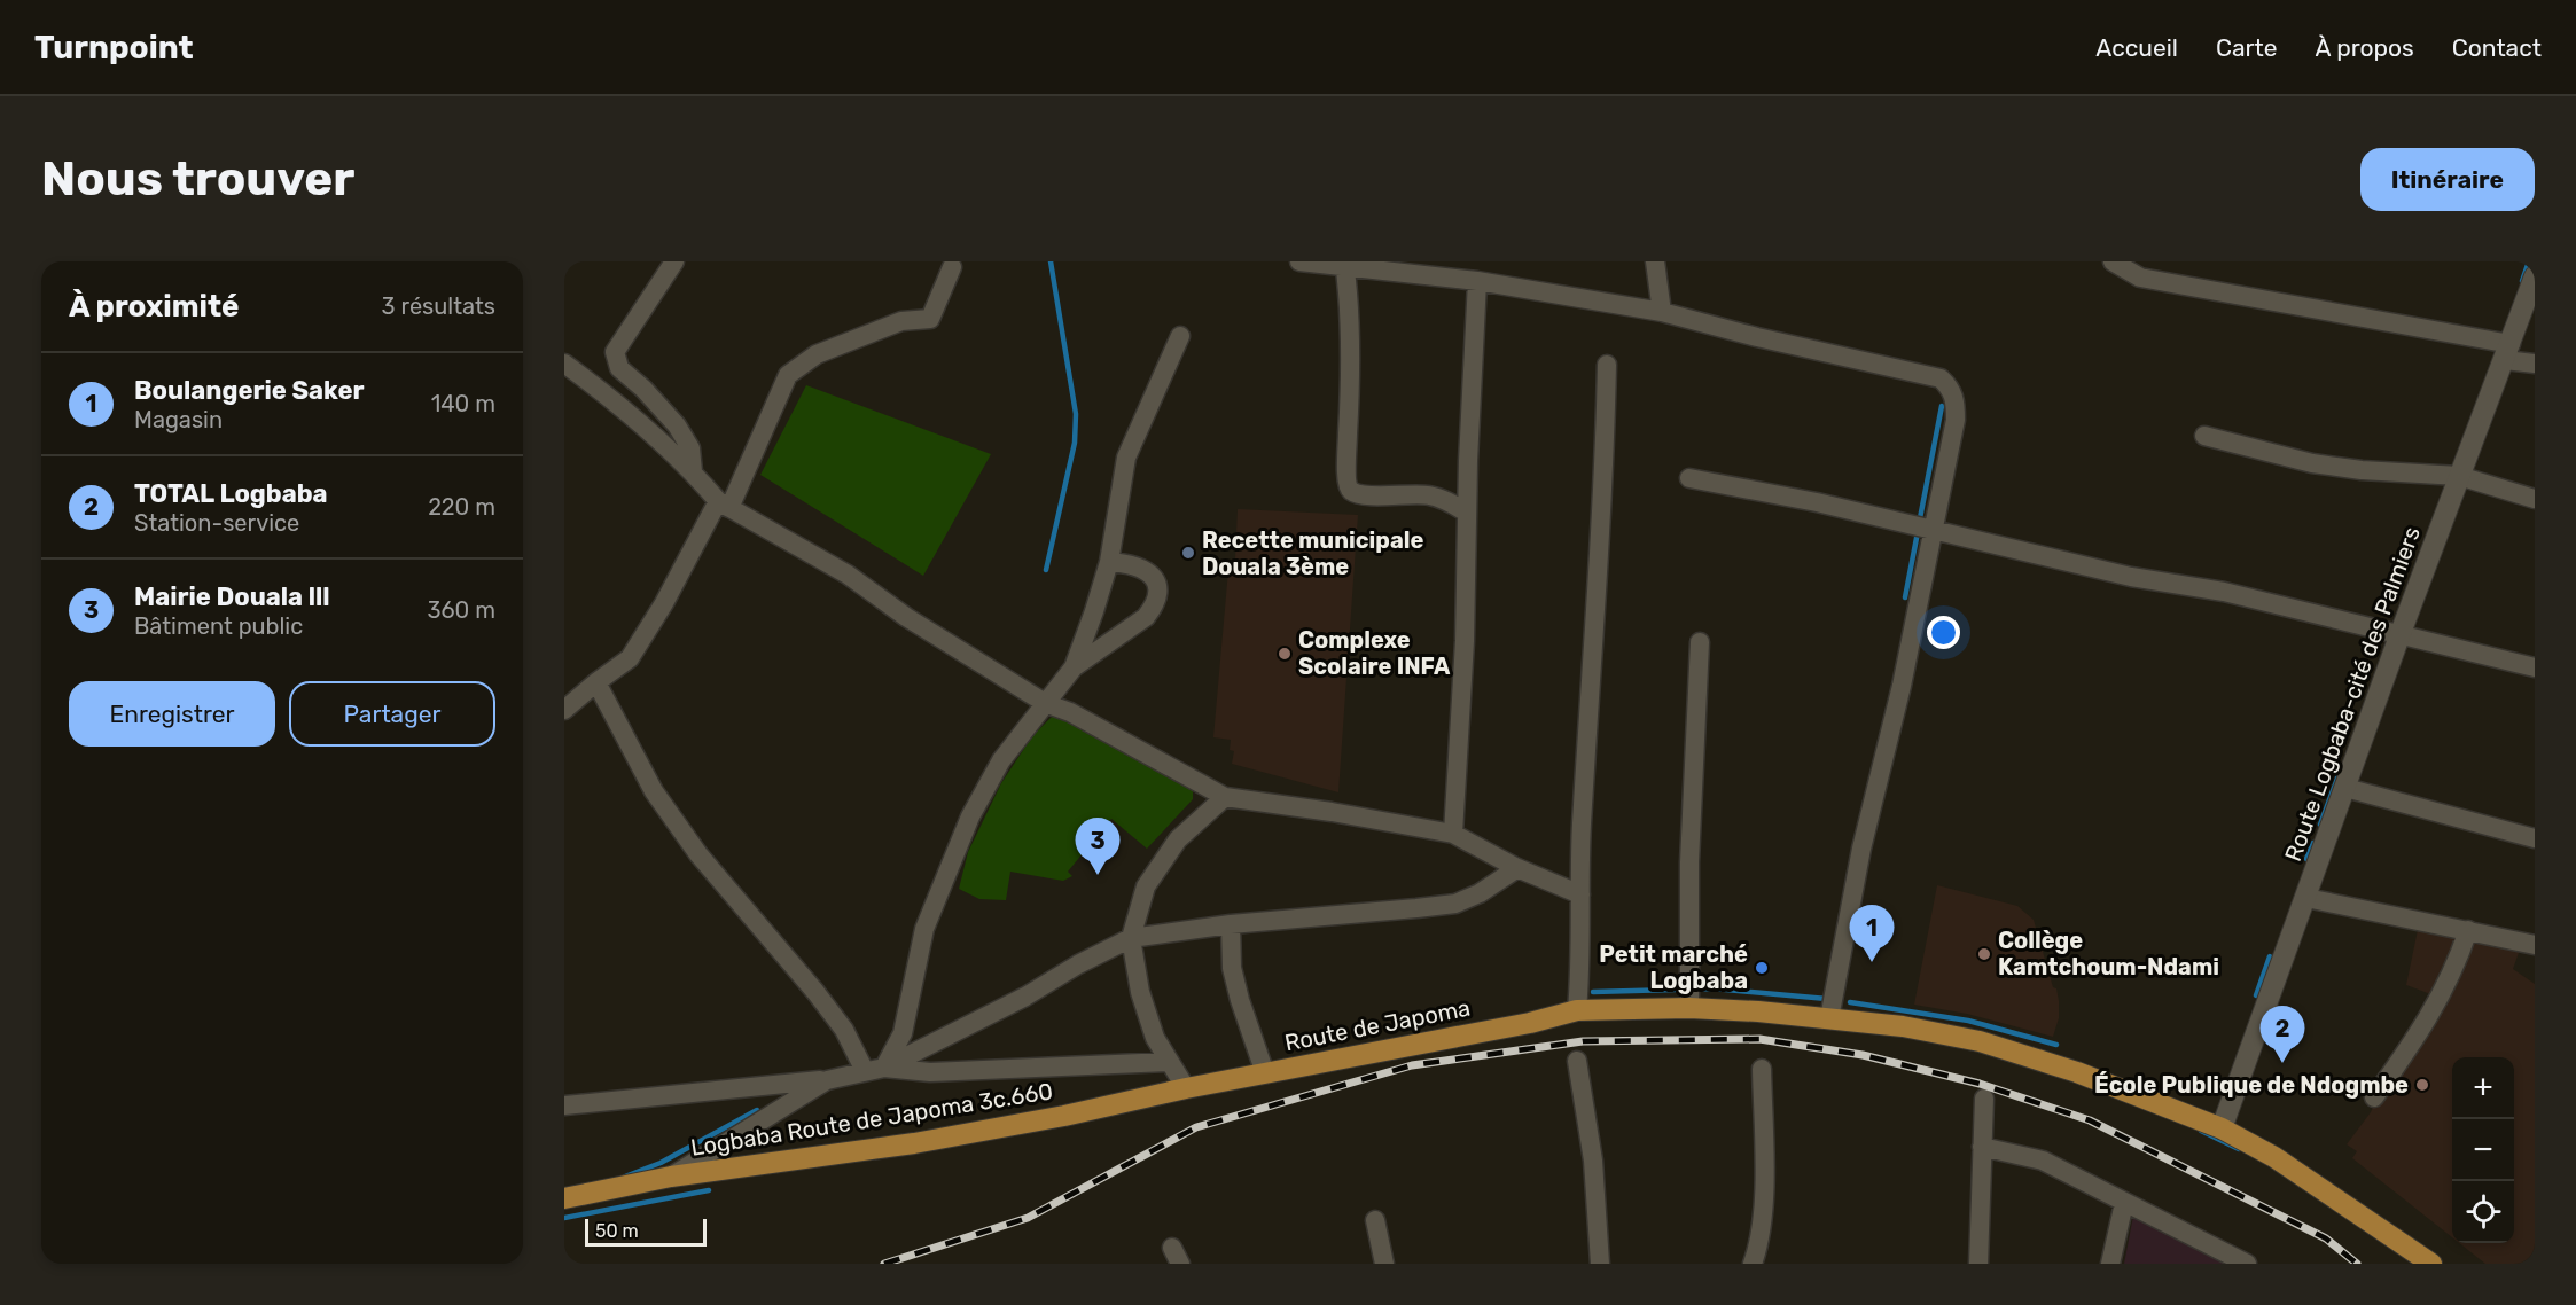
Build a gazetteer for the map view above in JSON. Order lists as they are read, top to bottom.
{
  "streets": {
    "main road": ["Route Logbaba-cité des Palmiers", "Route de Japoma", "Logbaba Route de Japoma 3c.660"]
  },
  "crossings": [
    ["Route Logbaba-cité des Palmiers", "Route de Japoma"],
    ["Route de Japoma", "Logbaba Route de Japoma 3c.660"]
  ],
  "places": [
    "Recette municipale Douala 3ème",
    "Complexe Scolaire INFA",
    "Collège Kamtchoum-Ndami",
    "Petit marché Logbaba",
    "École Publique de Ndogmbe"
  ],
  "scale_bar": "50 m",
  "page": {
    "header": "Turnpoint",
    "nav": [
      "Accueil",
      "Carte",
      "À propos",
      "Contact"
    ],
    "buttons": [
      "Itinéraire",
      ["Enregistrer", "Partager"]
    ],
    "title": "Nous trouver",
    "heading": ["À proximité", "3 résultats"],
    "list": [
      {
        "mark": "1",
        "name": "Boulangerie Saker",
        "note": "Magasin",
        "value": "140 m"
      },
      {
        "mark": "2",
        "name": "TOTAL Logbaba",
        "note": "Station-service",
        "value": "220 m"
      },
      {
        "mark": "3",
        "name": "Mairie Douala lll",
        "note": "Bâtiment public",
        "value": "360 m"
      }
    ],
    "pins": ["3", "1", "2"],
    "map_buttons": ["+", "−"],
    "scale": "50 m"
  }
}
